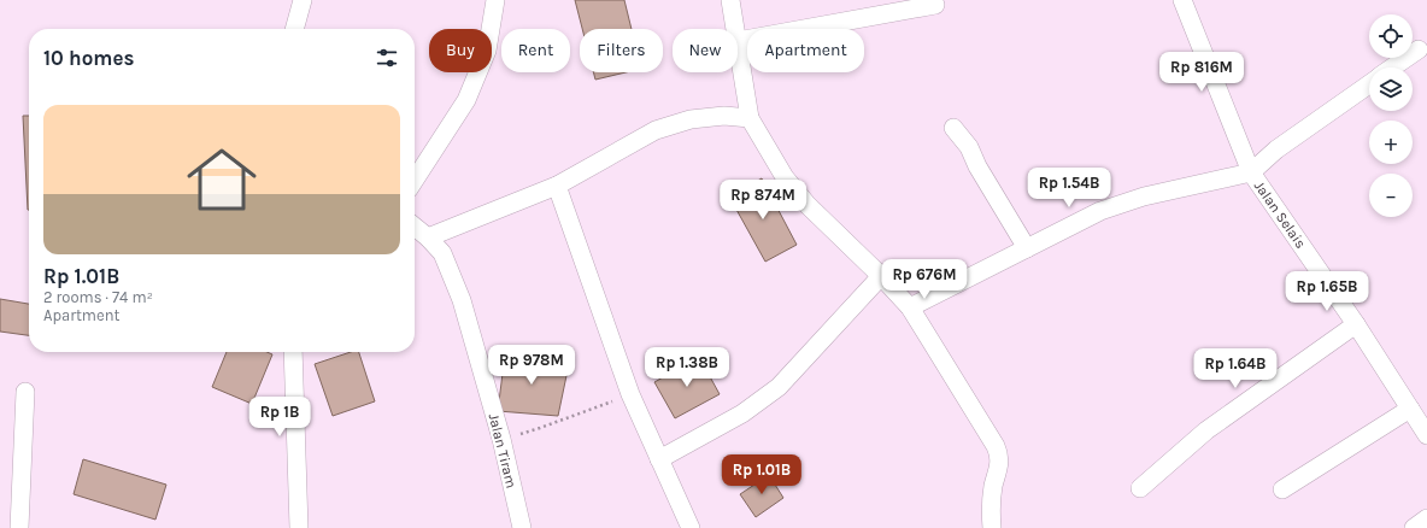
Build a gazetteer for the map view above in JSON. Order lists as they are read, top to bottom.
{
  "streets": {
    "street": ["Jalan Selais", "Jalan Tiram"]
  },
  "page": {
    "map_buttons": ["+", "−"],
    "chip": [
      "Buy",
      "Rent",
      "Filters",
      "New",
      "Apartment"
    ],
    "heading": "10 homes",
    "price": [
      "Rp 816M",
      "Rp 1.54B",
      "Rp 874M",
      "Rp 676M",
      "Rp 1.65B",
      "Rp 978M",
      "Rp 1.38B",
      "Rp 1.64B",
      "Rp 1B",
      "Rp 1.01B"
    ],
    "list": [
      {
        "name": "Rp 1.01B",
        "note": "2 rooms · 74 m² · Apartment"
      }
    ]
  }
}
